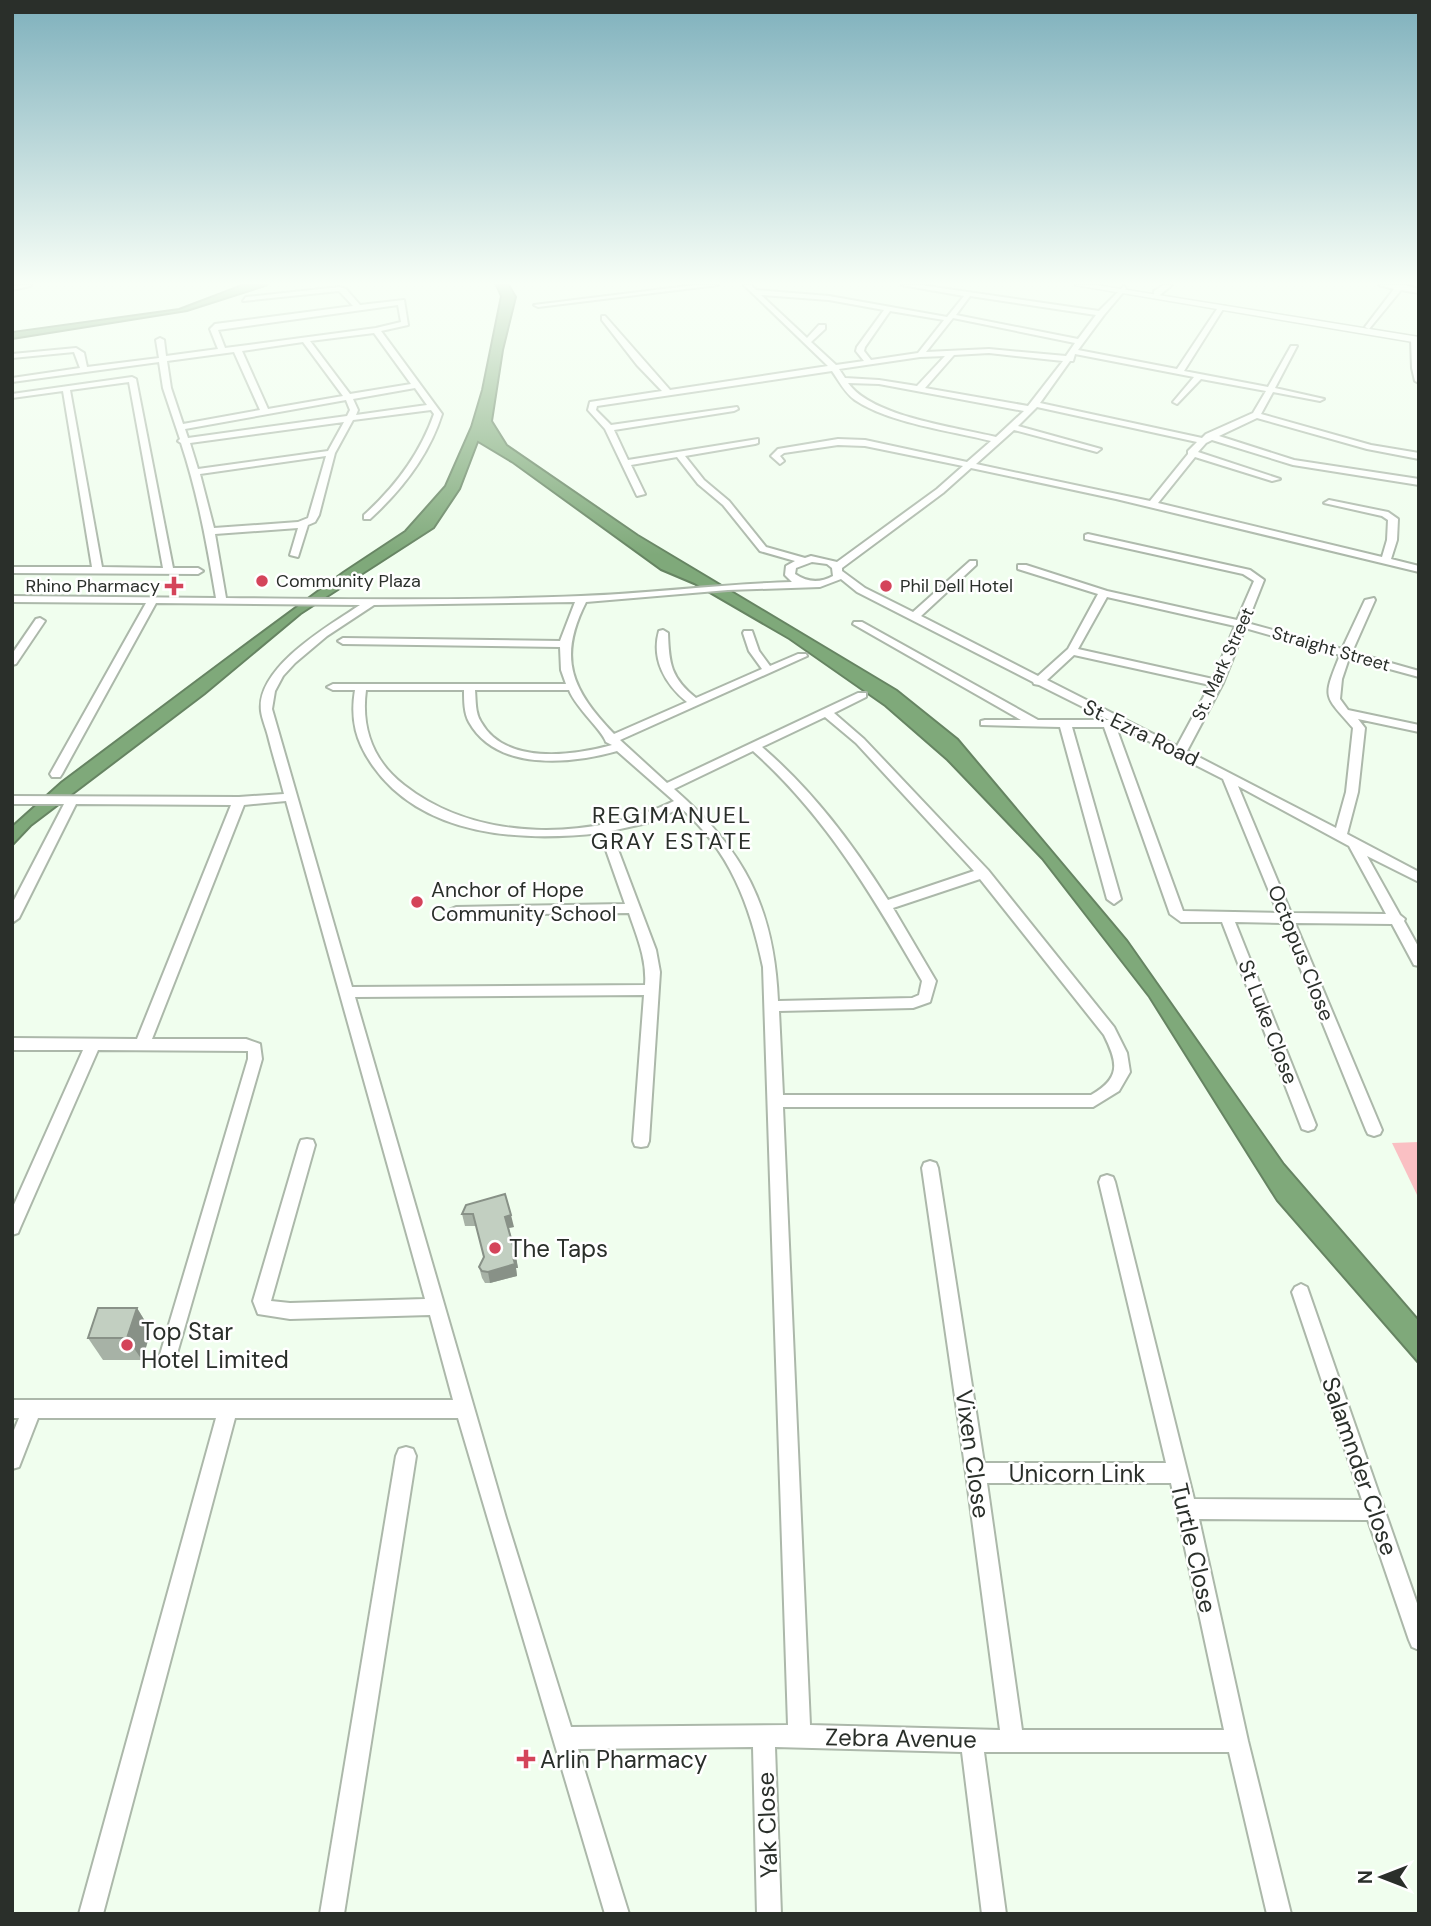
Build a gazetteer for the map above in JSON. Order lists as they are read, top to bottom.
{
  "streets": {
    "street": [
      "Straight Street",
      "St. Mark Street",
      "St. Ezra Road",
      "Octopus Close",
      "St Luke Close",
      "Vixen Close",
      "Salamnder Close",
      "Unicorn Link",
      "Turtle Close",
      "Zebra Avenue",
      "Yak Close"
    ]
  },
  "crossings": [
    ["Straight Street", "St. Mark Street"],
    ["St. Mark Street", "St. Ezra Road"],
    ["St. Ezra Road", "Octopus Close"],
    ["Vixen Close", "Unicorn Link"],
    ["Vixen Close", "Zebra Avenue"],
    ["Unicorn Link", "Turtle Close"],
    ["Turtle Close", "Zebra Avenue"],
    ["Zebra Avenue", "Yak Close"]
  ],
  "districts": ["REGIMANUEL GRAY ESTATE"],
  "places": {
    "other": [
      "Community Plaza",
      "Phil Dell Hotel",
      "Anchor of Hope Community School",
      "The Taps",
      "Top Star Hotel Limited"
    ],
    "health": ["Rhino Pharmacy", "Arlin Pharmacy"]
  },
  "north": "left"
}
